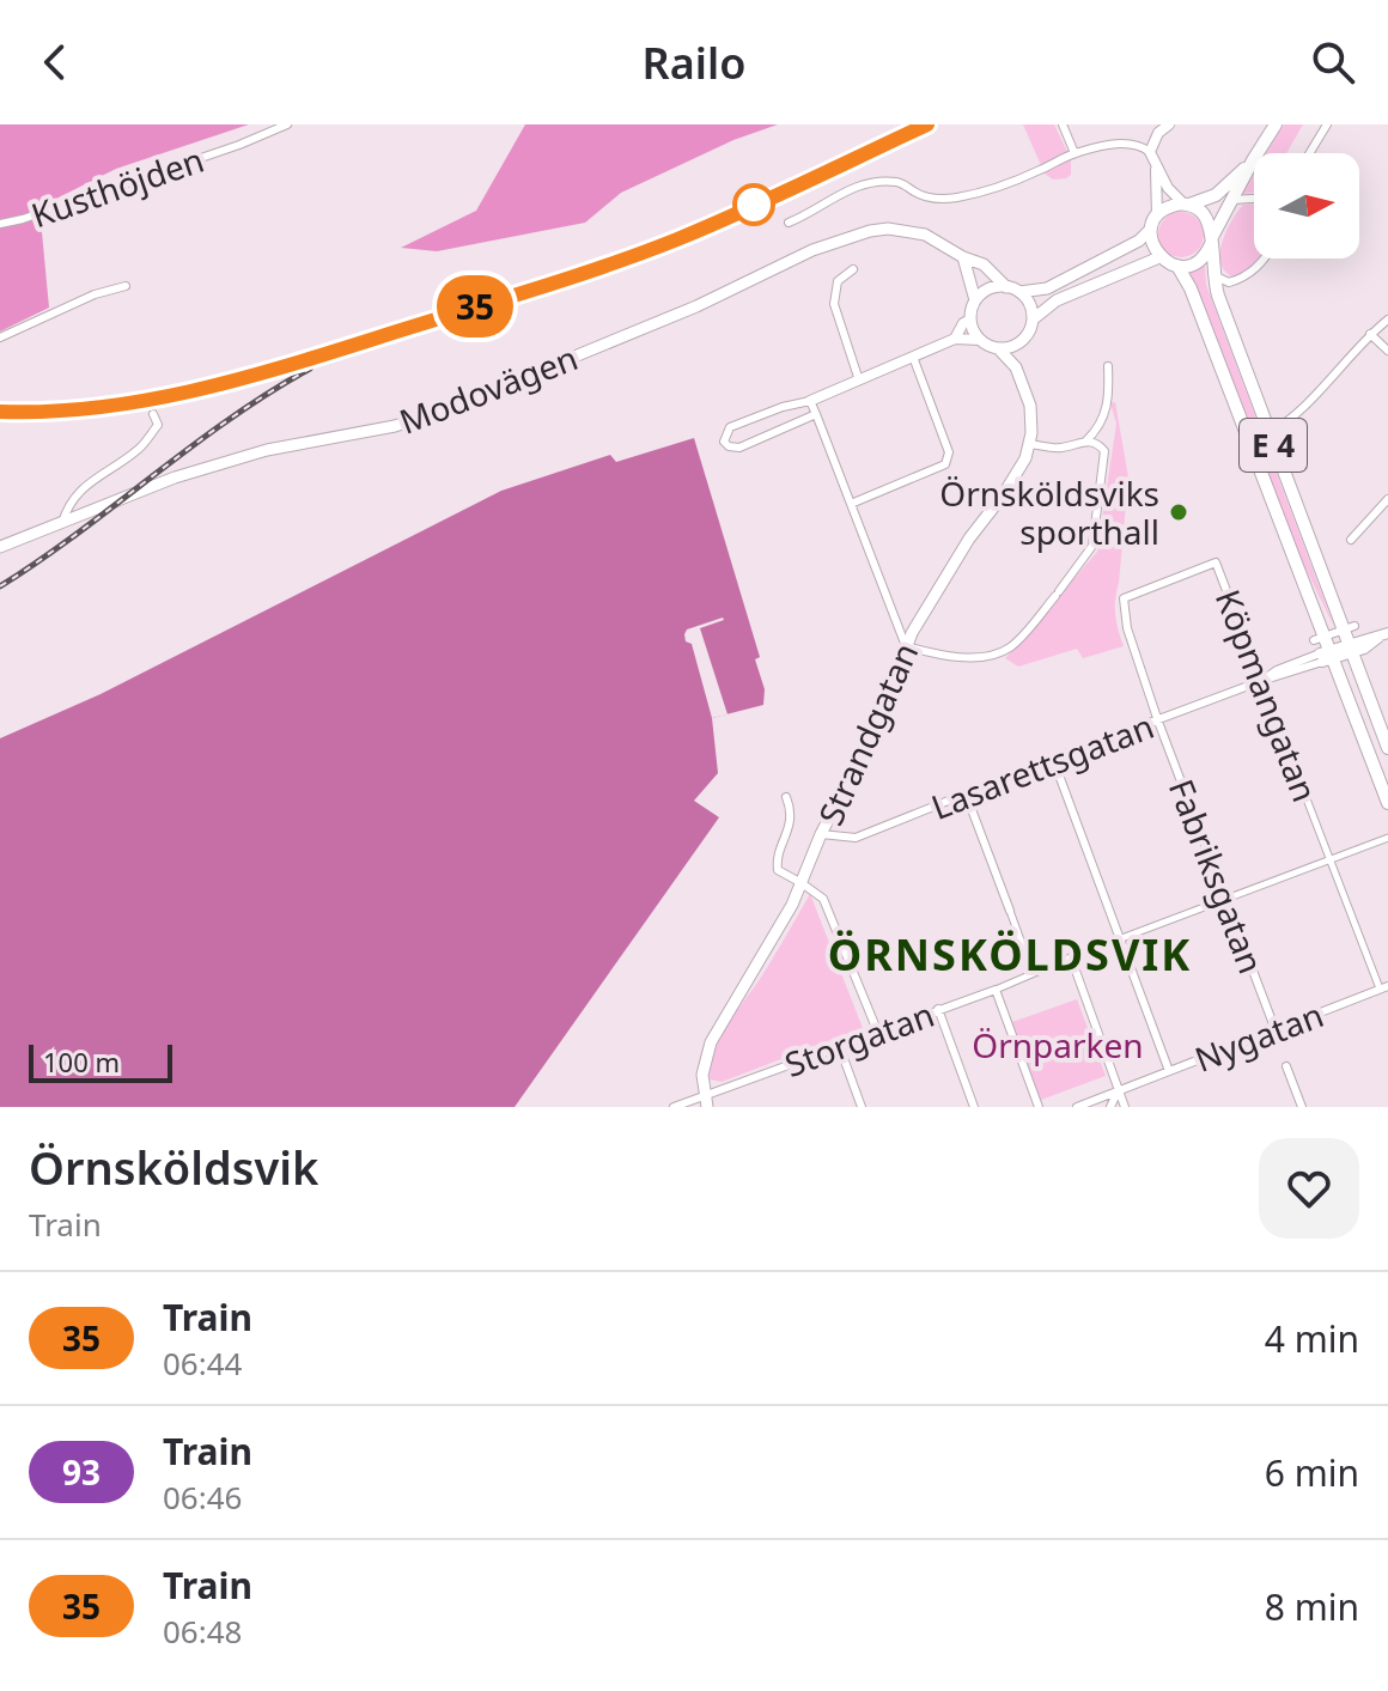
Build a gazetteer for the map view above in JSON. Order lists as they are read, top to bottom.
{
  "streets": {
    "highway": ["E 4"],
    "main road": ["Modovägen", "Strandgatan"],
    "street": [
      "Kusthöjden",
      "Köpmangatan",
      "Lasarettsgatan",
      "Fabriksgatan",
      "Nygatan",
      "Storgatan"
    ]
  },
  "crossings": [
    ["E 4", "Lasarettsgatan"],
    ["Köpmangatan", "Lasarettsgatan"],
    ["Köpmangatan", "Fabriksgatan"],
    ["Köpmangatan", "Nygatan"],
    ["Köpmangatan", "Storgatan"],
    ["Strandgatan", "Lasarettsgatan"],
    ["Strandgatan", "Storgatan"],
    ["Lasarettsgatan", "Fabriksgatan"],
    ["Fabriksgatan", "Nygatan"],
    ["Fabriksgatan", "Storgatan"]
  ],
  "districts": ["ÖRNSKÖLDSVIK"],
  "parks": ["Örnparken"],
  "places": ["Örnsköldsviks sporthall"],
  "scale_bar": "100 m",
  "north": "right",
  "page": {
    "header": "Railo",
    "on_map": "35",
    "scale": "100 m",
    "heading": ["Örnsköldsvik", "Train"],
    "list": [
      {
        "mark": "35",
        "name": "Train",
        "note": "06:44",
        "value": "4 min"
      },
      {
        "mark": "93",
        "name": "Train",
        "note": "06:46",
        "value": "6 min"
      },
      {
        "mark": "35",
        "name": "Train",
        "note": "06:48",
        "value": "8 min"
      }
    ]
  }
}
